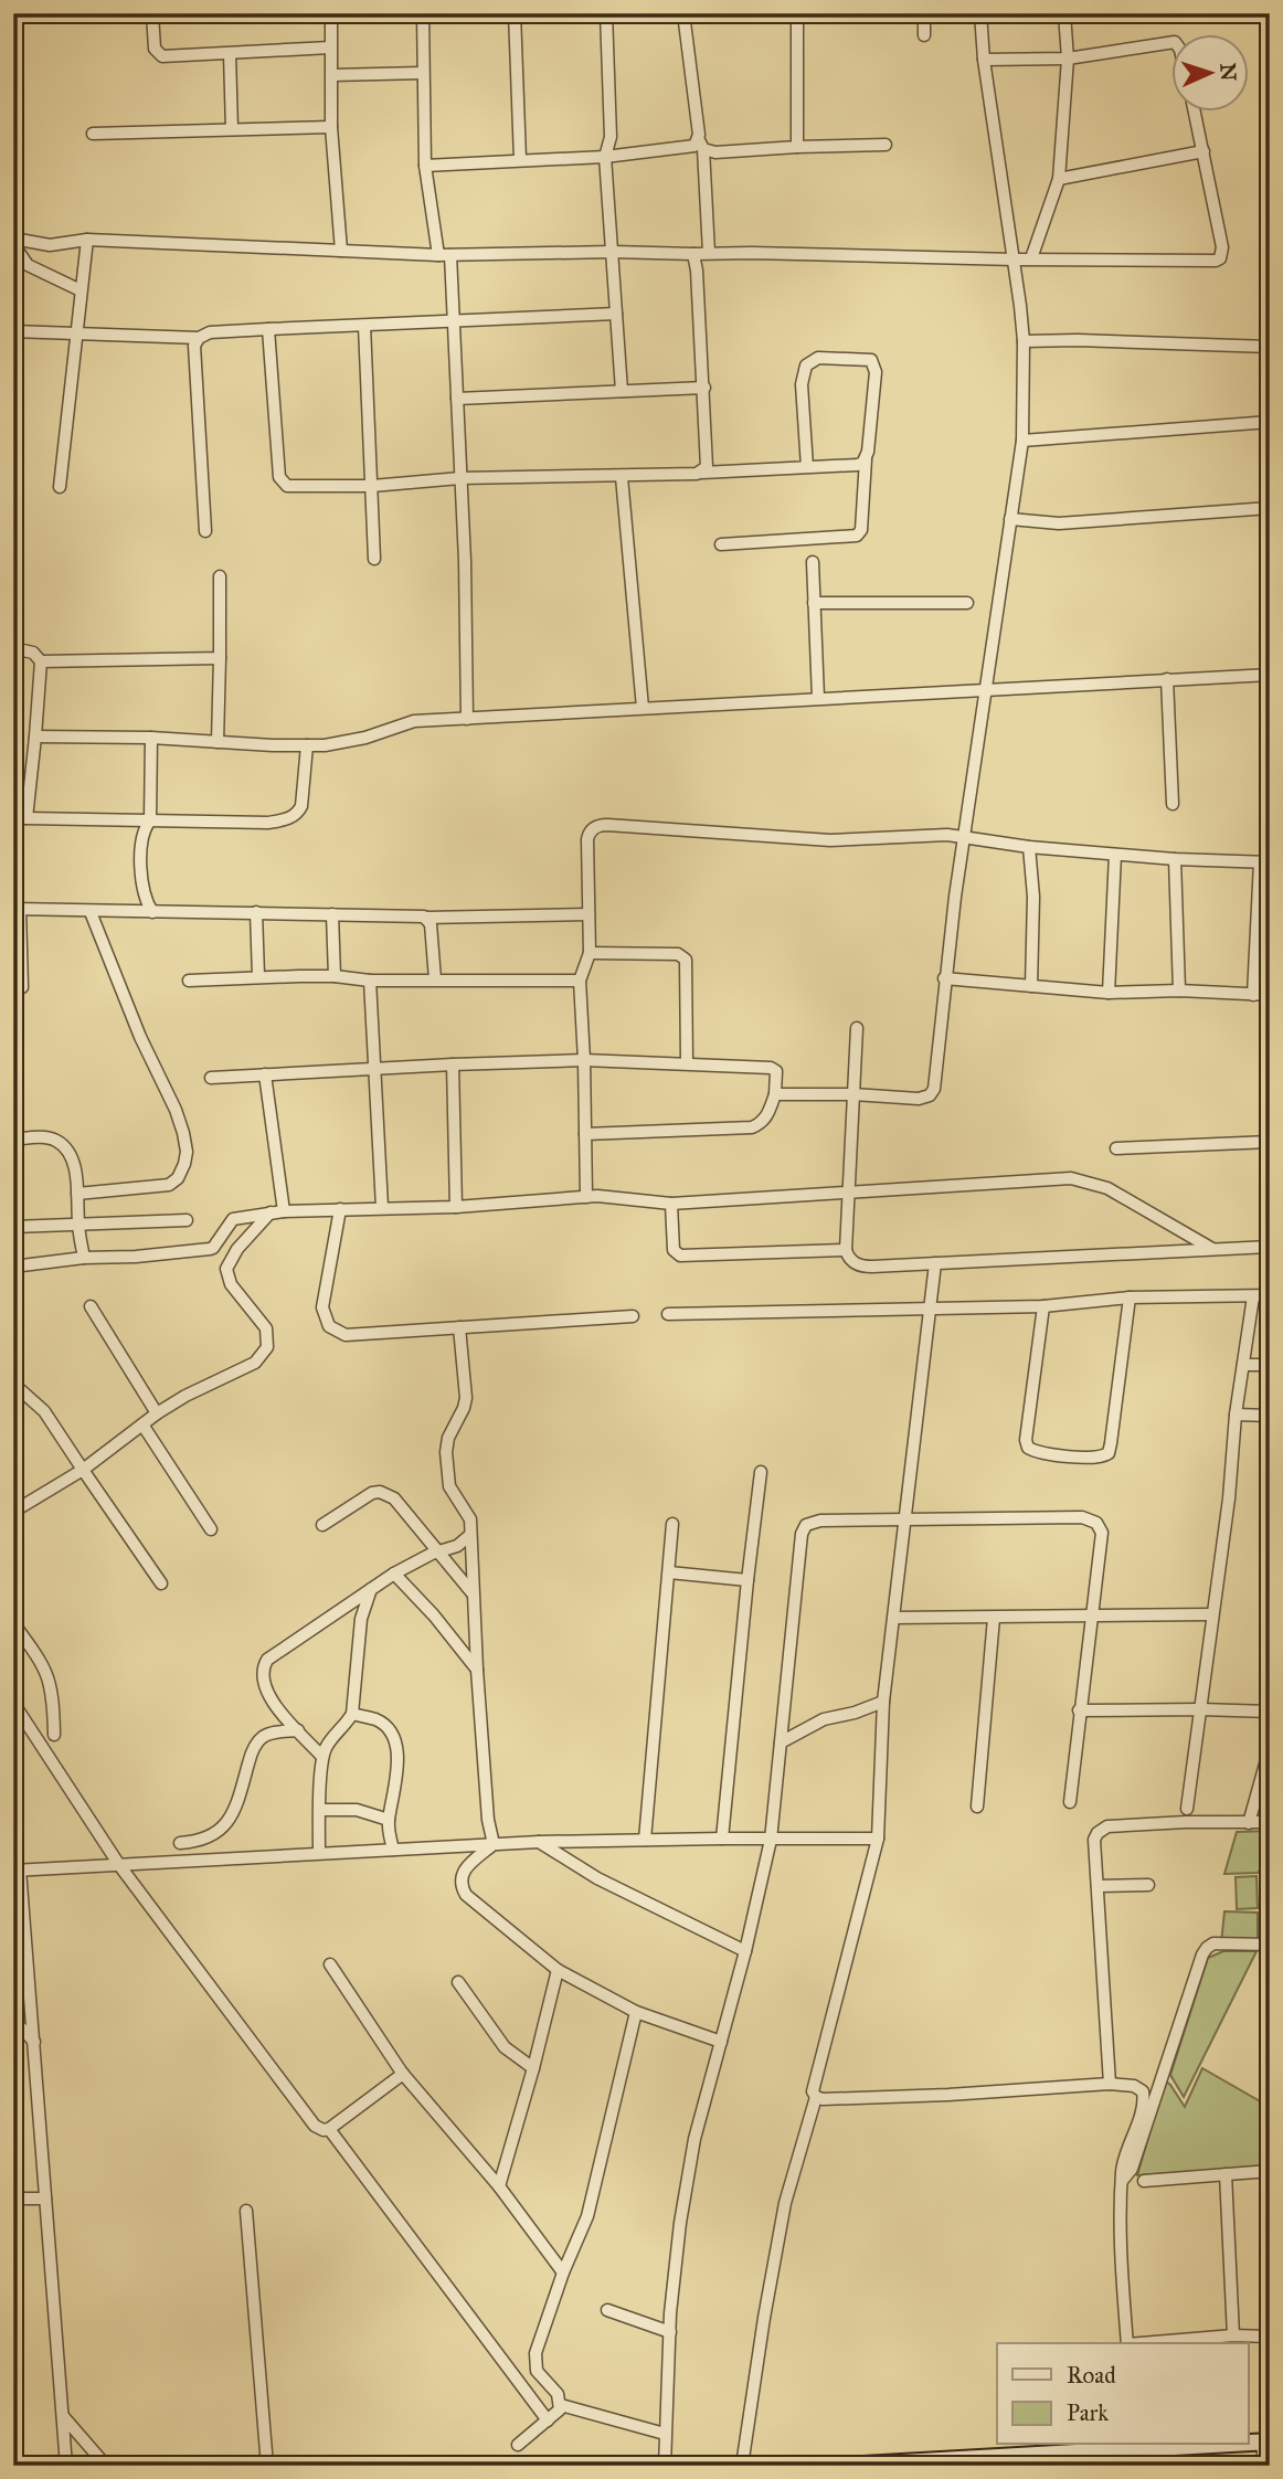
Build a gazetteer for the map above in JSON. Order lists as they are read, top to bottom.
{
  "legend": ["Road", "Park"],
  "north": "right"
}
